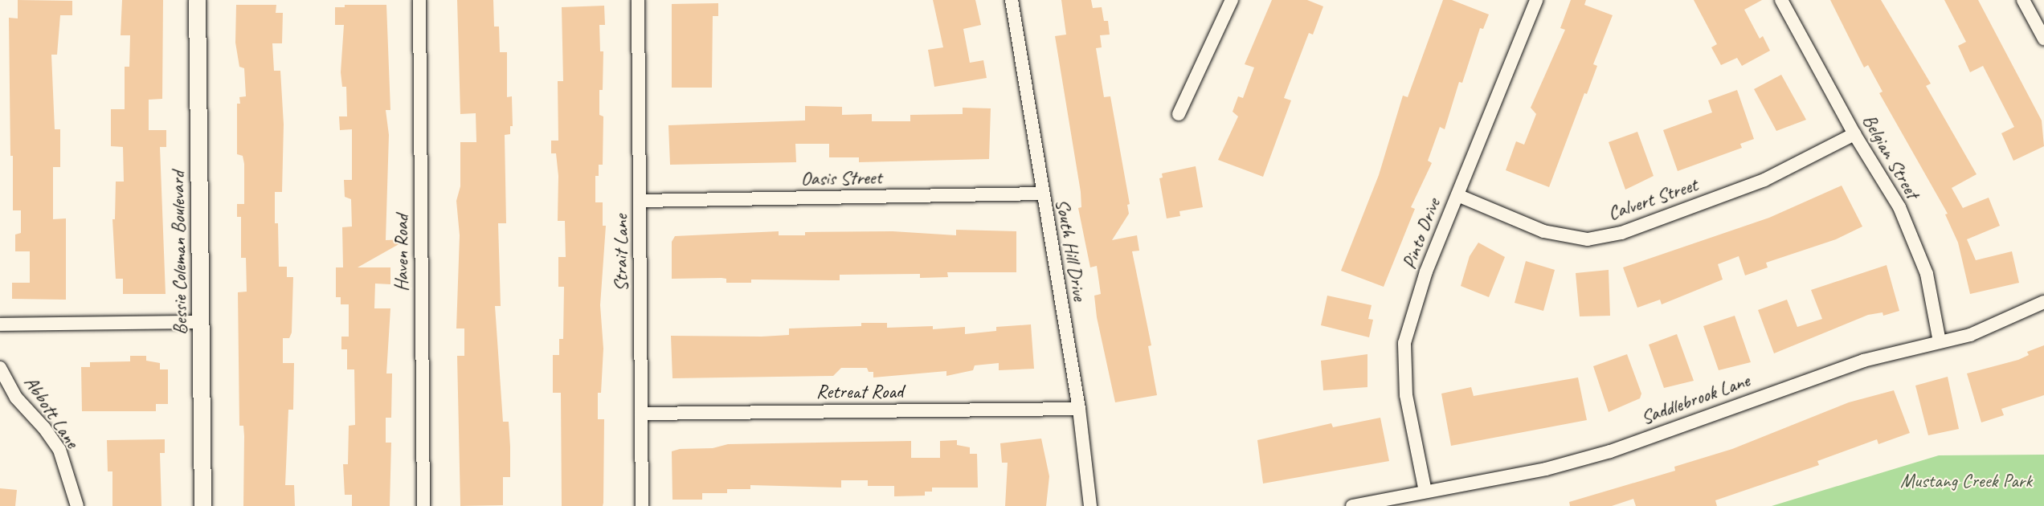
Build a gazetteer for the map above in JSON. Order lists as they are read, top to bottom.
{
  "streets": {
    "street": [
      "Belgian Street",
      "Oasis Street",
      "Calvert Street",
      "Pinto Drive",
      "South Hill Drive",
      "Bessie Coleman Boulevard",
      "Haven Road",
      "Strait Lane",
      "Retreat Road",
      "Saddlebrook Lane",
      "Abbott Lane"
    ]
  },
  "crossings": [
    ["Belgian Street", "Calvert Street"],
    ["Belgian Street", "Saddlebrook Lane"],
    ["Oasis Street", "South Hill Drive"],
    ["Oasis Street", "Strait Lane"],
    ["Calvert Street", "Pinto Drive"],
    ["Pinto Drive", "Saddlebrook Lane"],
    ["South Hill Drive", "Retreat Road"],
    ["Strait Lane", "Retreat Road"]
  ],
  "parks": ["Mustang Creek Park"]
}
